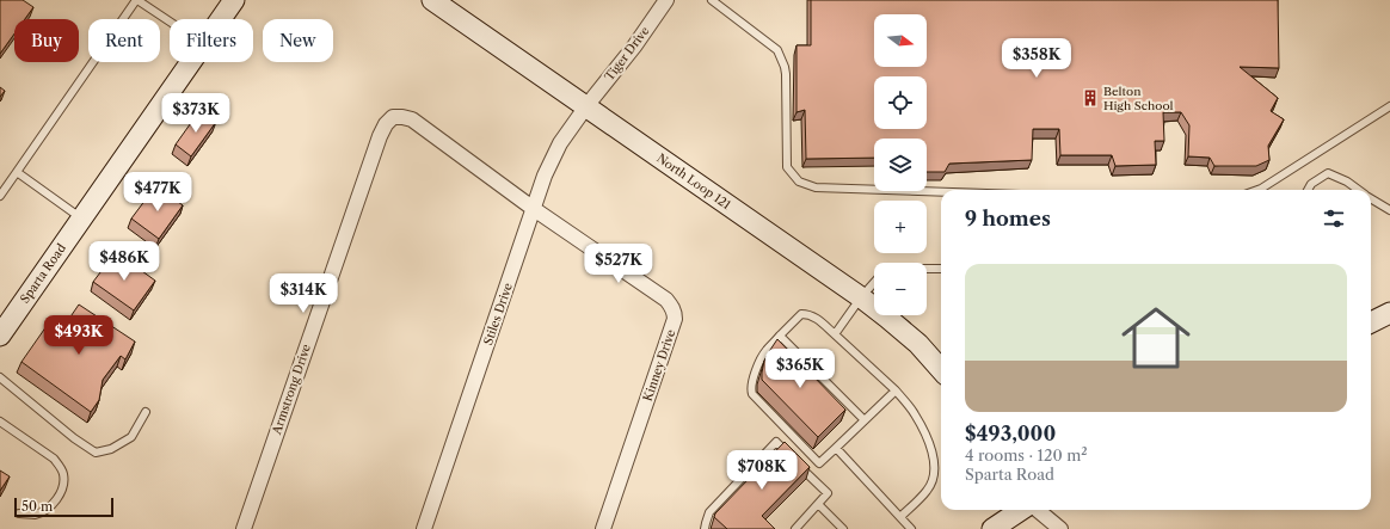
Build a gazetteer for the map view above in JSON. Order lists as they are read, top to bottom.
{
  "streets": {
    "main road": ["North Loop 121", "Sparta Road"],
    "street": [
      "Tiger Drive",
      "Stiles Drive",
      "Kinney Drive",
      "Armstrong Drive"
    ]
  },
  "crossings": [
    ["Tiger Drive", "North Loop 121"],
    ["Tiger Drive", "Stiles Drive"],
    ["North Loop 121", "Stiles Drive"],
    ["Stiles Drive", "Kinney Drive"],
    ["Kinney Drive", "Armstrong Drive"]
  ],
  "places": {
    "building": ["Belton High School"]
  },
  "scale_bar": "50 m",
  "north": "right",
  "page": {
    "map_buttons": ["+", "−"],
    "chip": [
      "Buy",
      "Rent",
      "Filters",
      "New"
    ],
    "price": [
      "$358K",
      "$373K",
      "$477K",
      "$486K",
      "$527K",
      "$314K",
      "$493K",
      "$365K",
      "$708K"
    ],
    "heading": "9 homes",
    "list": [
      {
        "name": "$493,000",
        "note": "4 rooms · 120 m² · Sparta Road"
      }
    ],
    "scale": "50 m"
  }
}
